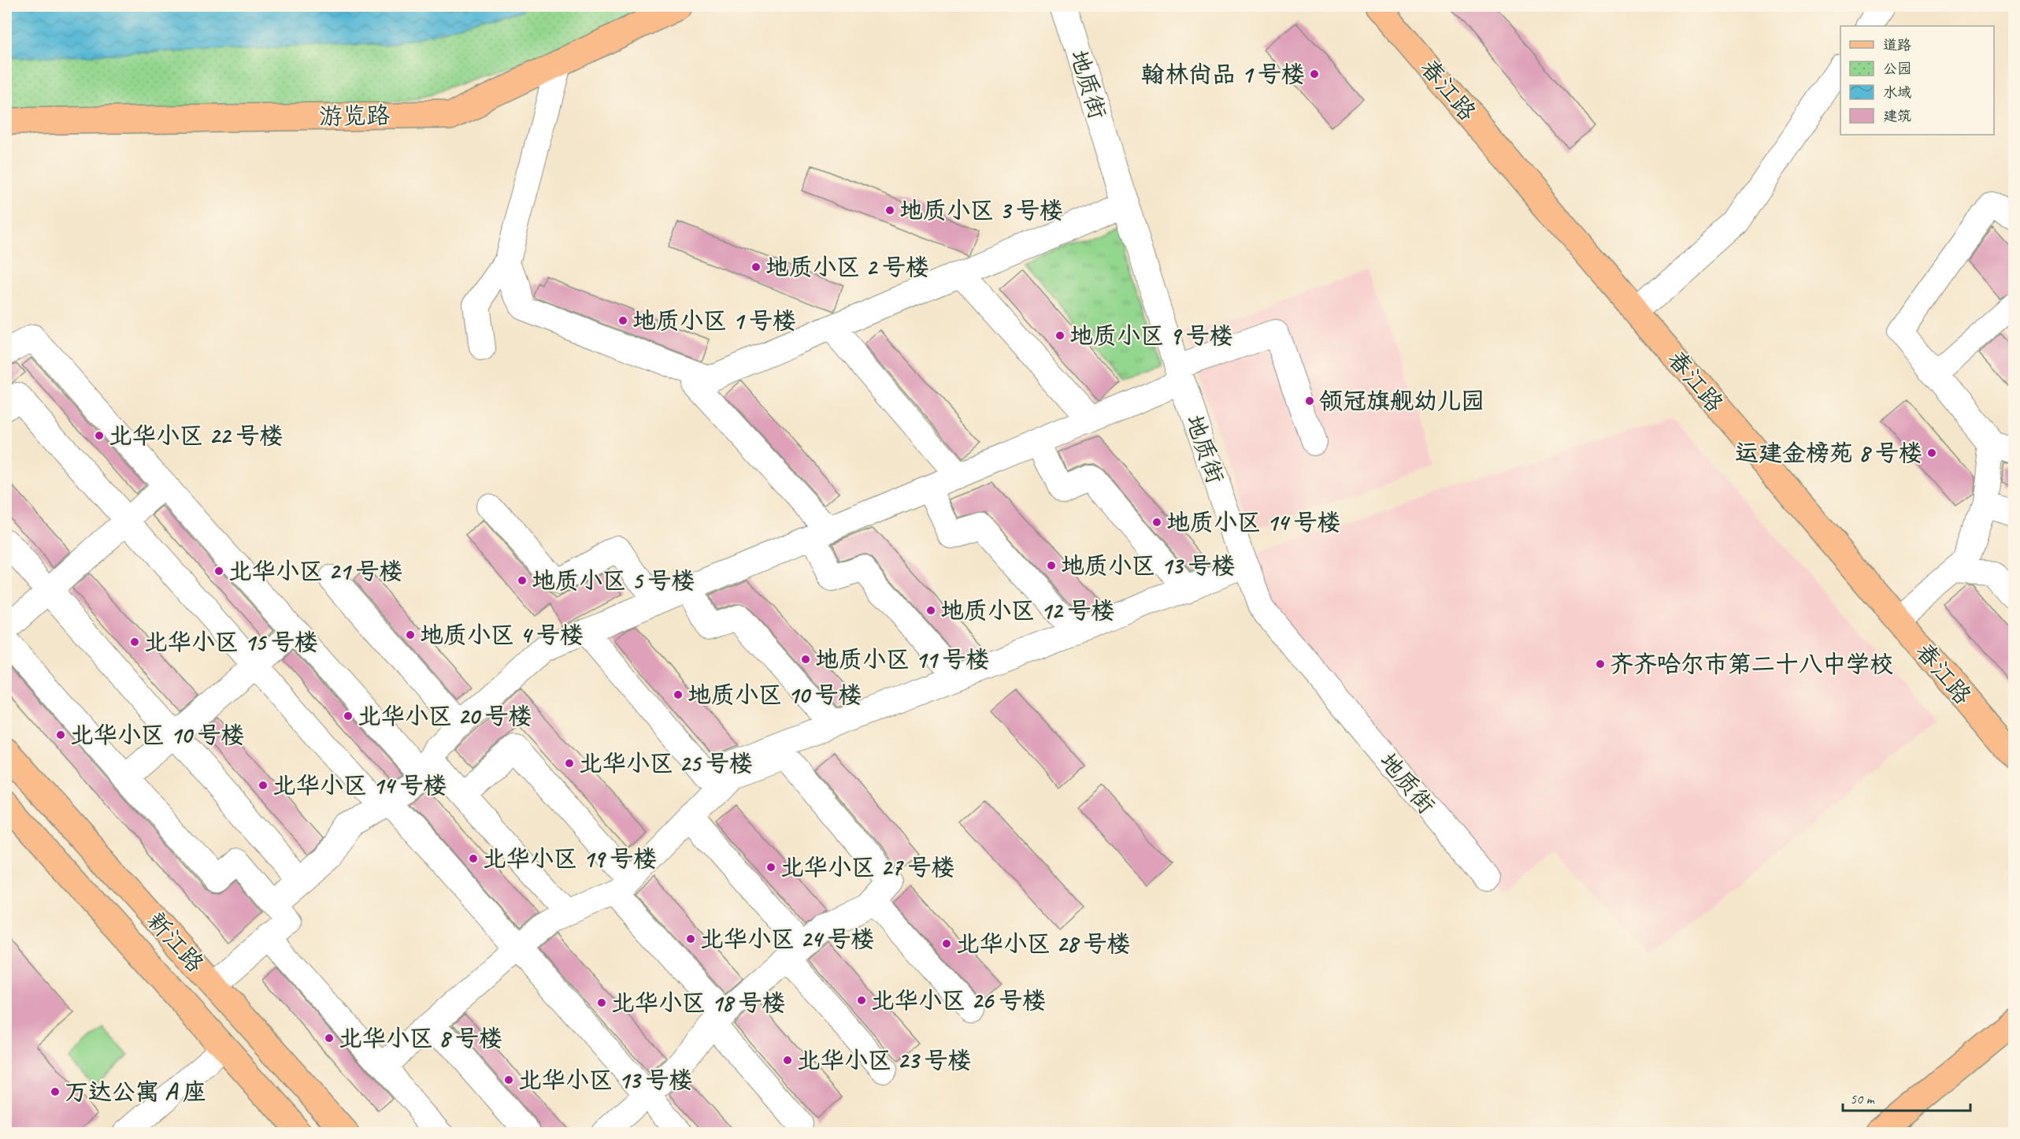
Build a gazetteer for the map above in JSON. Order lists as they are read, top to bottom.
{
  "streets": {
    "main road": ["春江路", "游览路", "新江路"],
    "street": ["地质街"]
  },
  "places": [
    "翰林尚品 1 号楼",
    "地质小区 3 号楼",
    "地质小区 2 号楼",
    "地质小区 1 号楼",
    "地质小区 9 号楼",
    "领冠旗舰幼儿园",
    "北华小区 22 号楼",
    "运建金榜苑 8 号楼",
    "地质小区 14 号楼",
    "地质小区 13 号楼",
    "北华小区 21 号楼",
    "地质小区 5 号楼",
    "地质小区 12 号楼",
    "地质小区 4 号楼",
    "北华小区 15 号楼",
    "地质小区 11 号楼",
    "齐齐哈尔市第二十八中学校",
    "地质小区 10 号楼",
    "北华小区 20 号楼",
    "北华小区 10 号楼",
    "北华小区 25 号楼",
    "北华小区 14 号楼",
    "北华小区 19 号楼",
    "北华小区 27 号楼",
    "北华小区 24 号楼",
    "北华小区 28 号楼",
    "北华小区 26 号楼",
    "北华小区 18 号楼",
    "北华小区 8 号楼",
    "北华小区 23 号楼",
    "北华小区 13 号楼",
    "万达公寓 A 座"
  ],
  "legend": [
    "道路",
    "公园",
    "水域",
    "建筑"
  ],
  "scale_bar": "50 m"
}
